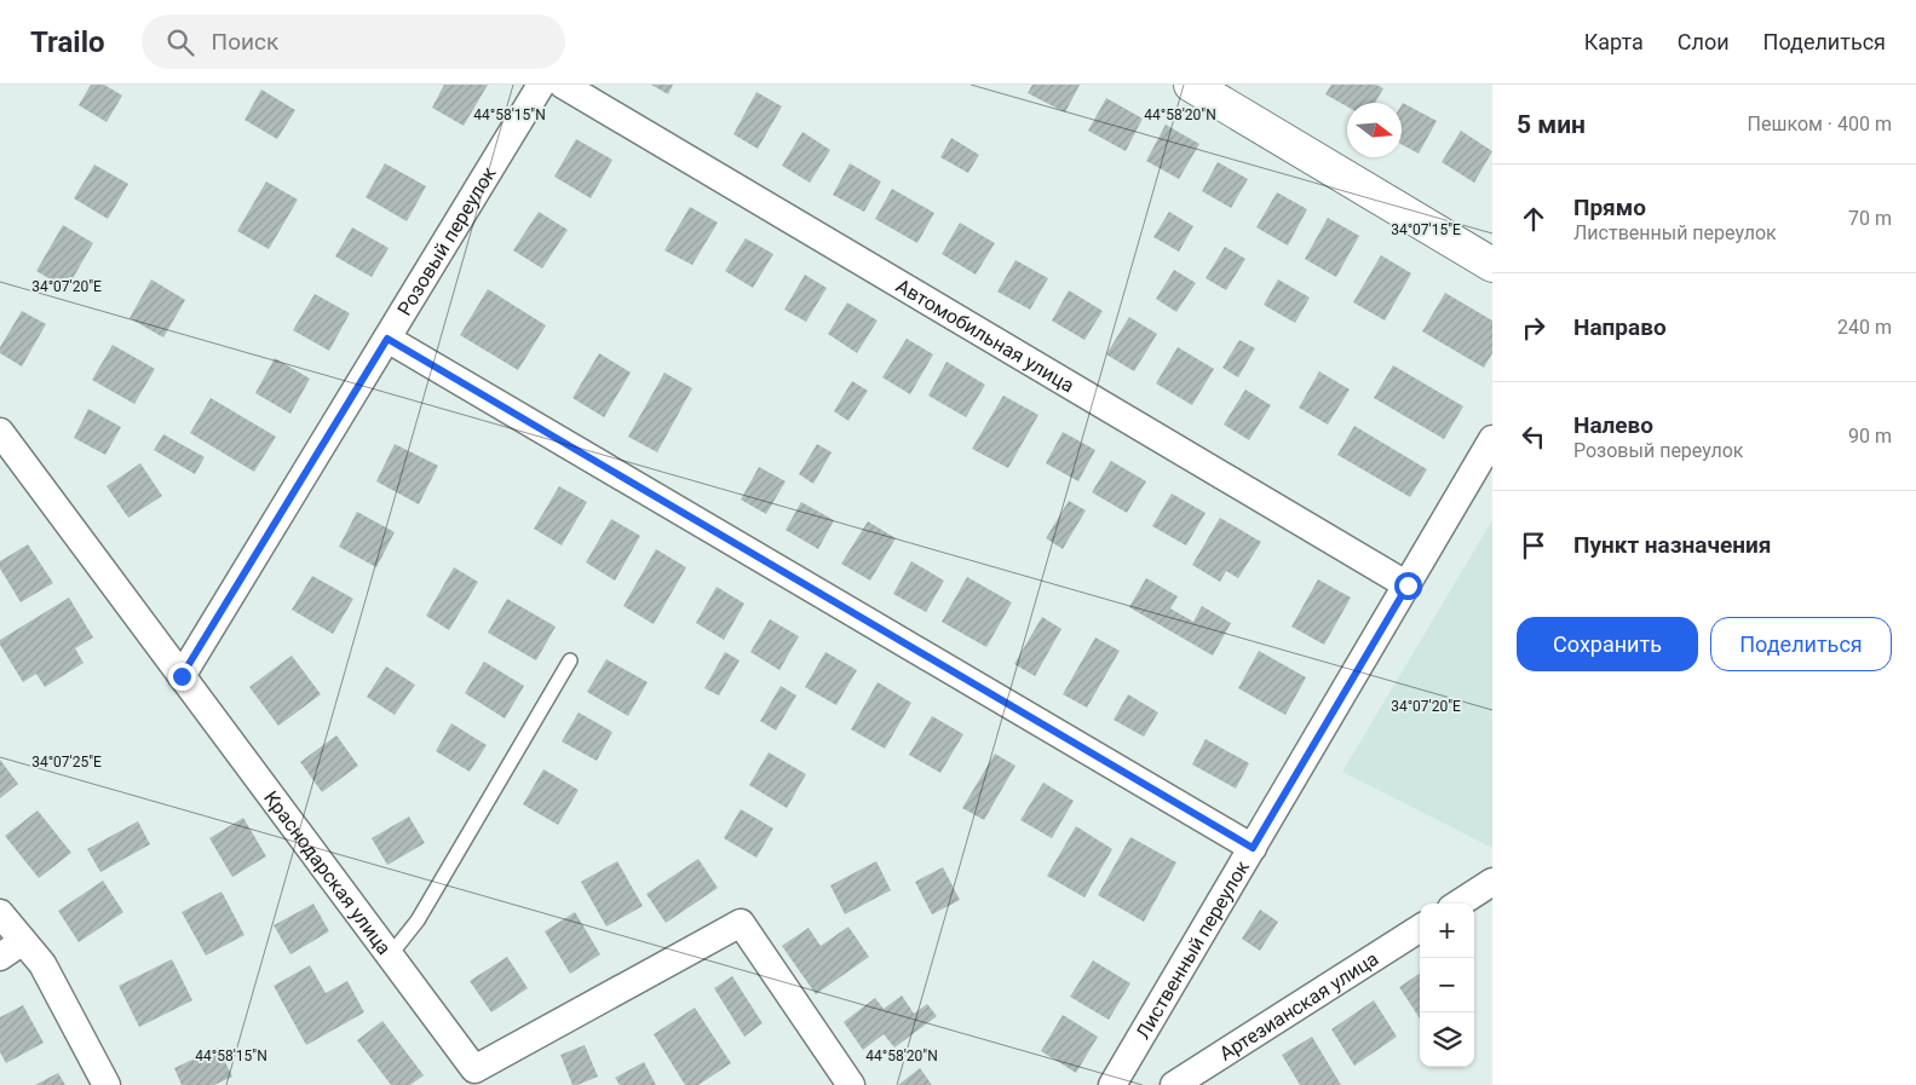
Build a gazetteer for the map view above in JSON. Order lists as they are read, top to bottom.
{
  "streets": {
    "street": [
      "Розовый переулок",
      "Автомобильная улица",
      "Краснодарская улица",
      "Лиственный переулок",
      "Артезианская улица"
    ]
  },
  "crossings": [
    ["Розовый переулок", "Краснодарская улица"],
    ["Автомобильная улица", "Лиственный переулок"]
  ],
  "north": "right",
  "page": {
    "header": "Trailo",
    "search": "Поиск",
    "nav": ["Карта", "Слои", "Поделиться"],
    "heading": ["5 мин", "Пешком · 400 m"],
    "list": [
      ["Прямо", "Лиственный переулок", "70 m"],
      ["Направо", "240 m"],
      ["Налево", "Розовый переулок", "90 m"],
      "Пункт назначения"
    ],
    "buttons": ["Сохранить", "Поделиться"],
    "map_buttons": ["+", "−"]
  },
  "coordinates": [
    "44°58'15\"N",
    "44°58'20\"N",
    "34°07'15\"E",
    "34°07'20\"E",
    "34°07'25\"E"
  ]
}
